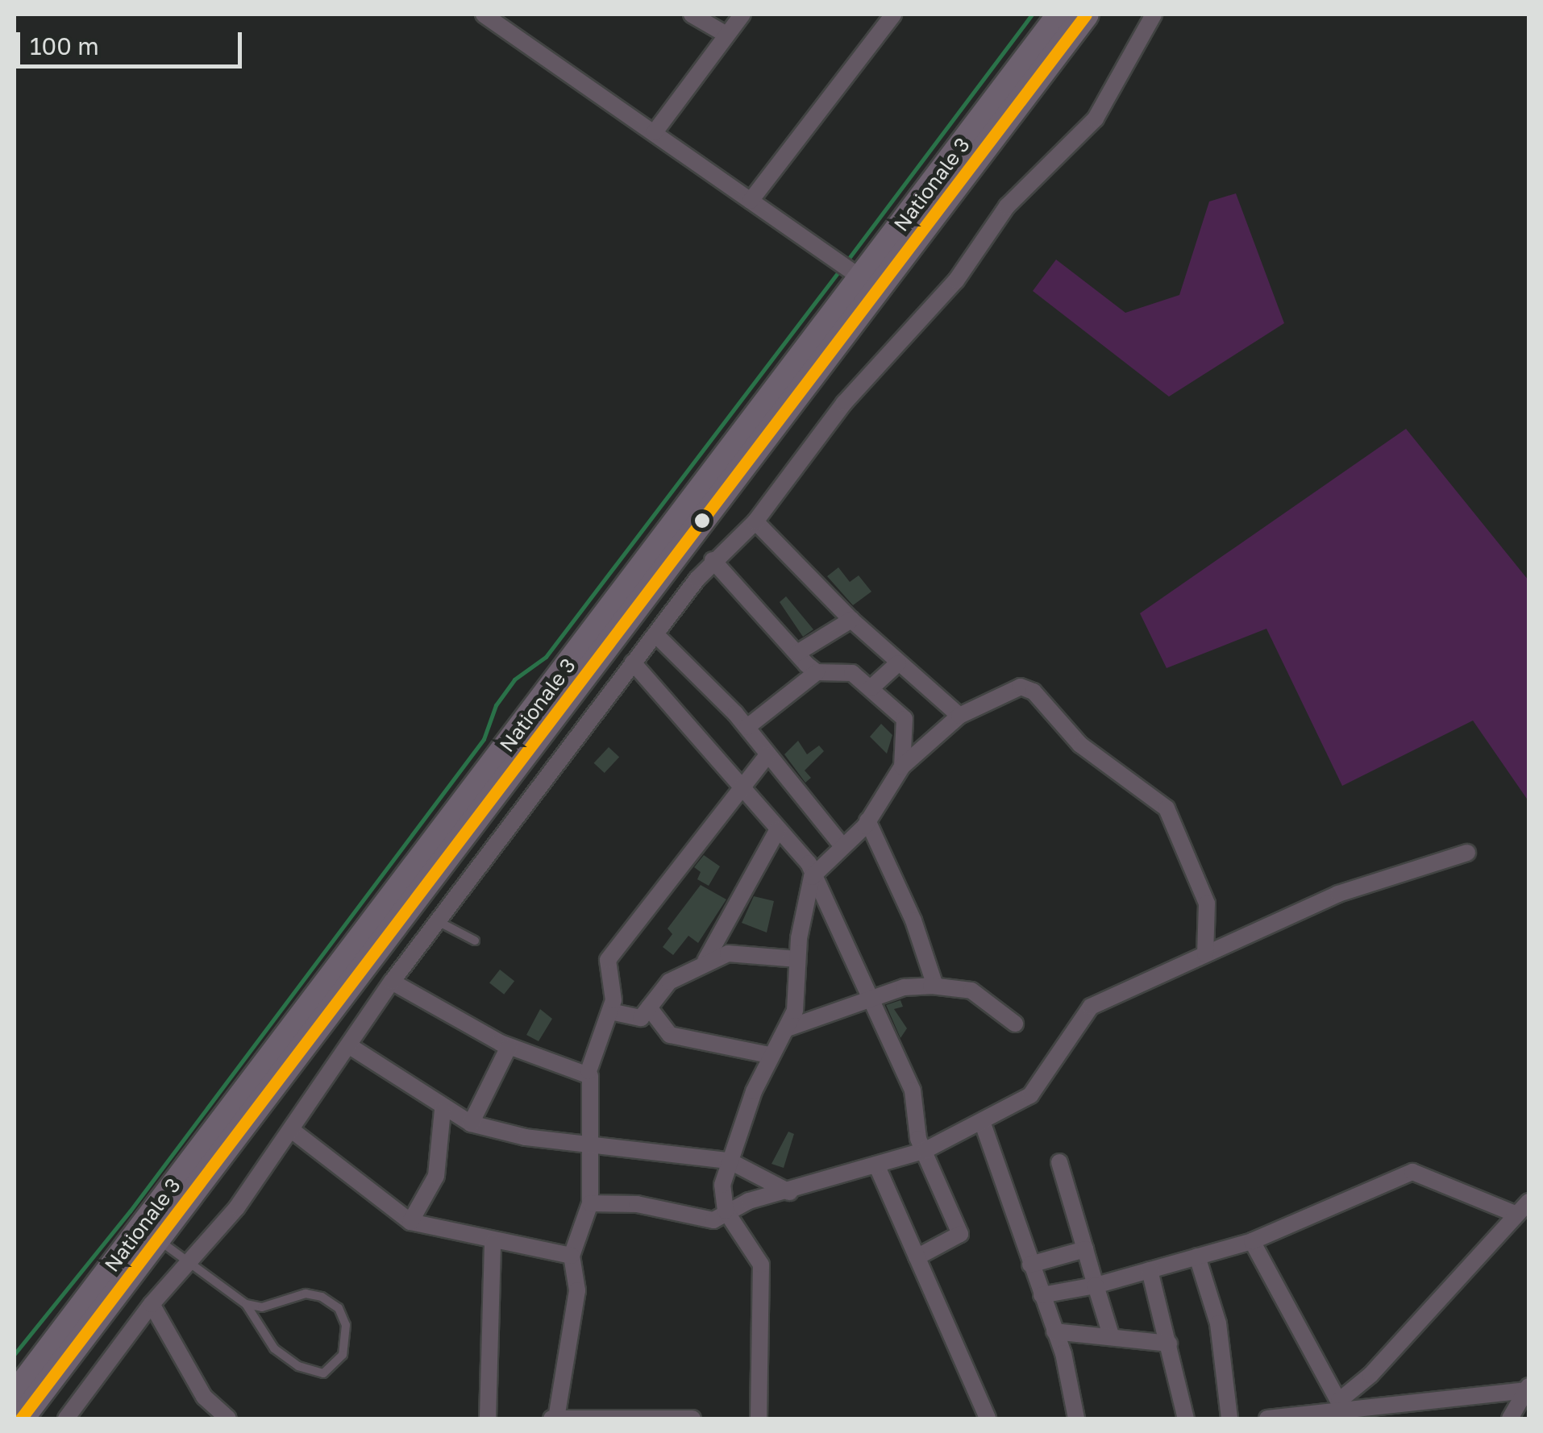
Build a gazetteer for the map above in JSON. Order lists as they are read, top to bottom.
{
  "streets": {
    "main road": ["Nationale 3"]
  },
  "scale_bar": "100 m"
}
